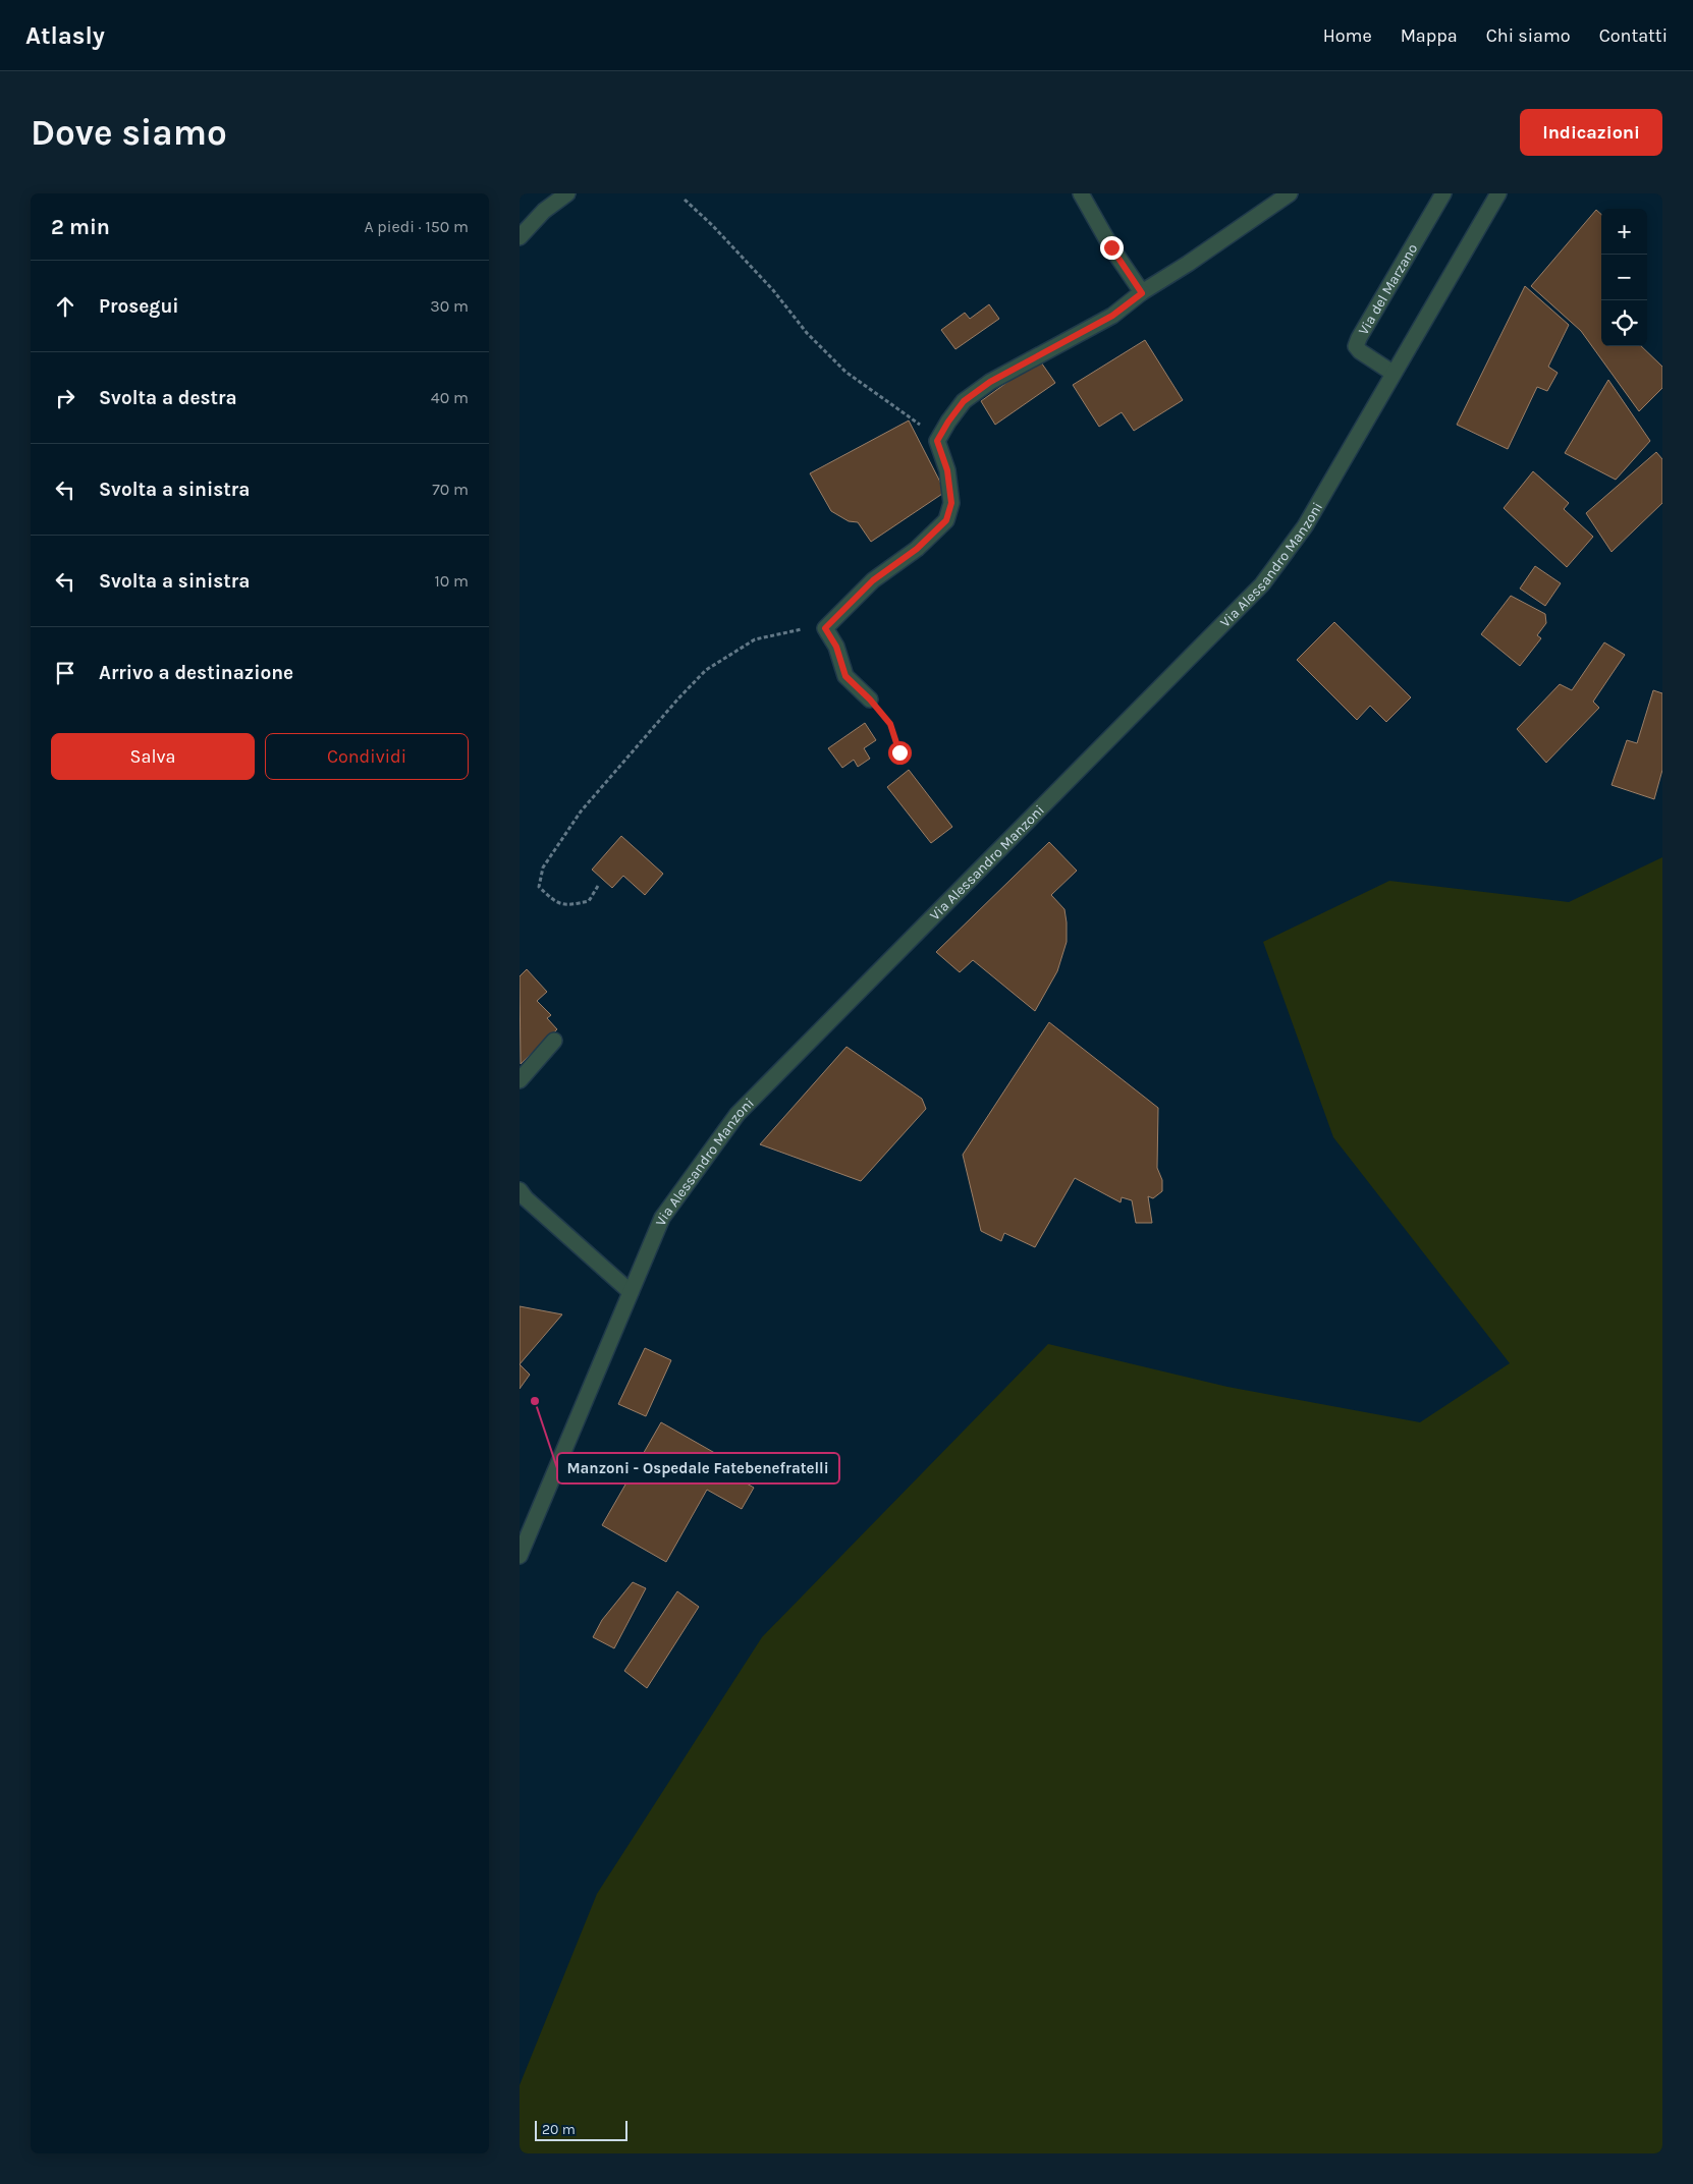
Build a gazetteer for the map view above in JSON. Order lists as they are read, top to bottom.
{
  "streets": {
    "street": ["Via del Marzano", "Via Alessandro Manzoni"]
  },
  "crossings": [
    ["Via del Marzano", "Via Alessandro Manzoni"]
  ],
  "places": ["Manzoni - Ospedale Fatebenefratelli"],
  "scale_bar": "20 m",
  "page": {
    "header": "Atlasly",
    "nav": [
      "Home",
      "Mappa",
      "Chi siamo",
      "Contatti"
    ],
    "buttons": [
      "Indicazioni",
      ["Salva", "Condividi"]
    ],
    "title": "Dove siamo",
    "heading": ["2 min", "A piedi · 150 m"],
    "map_buttons": ["+", "−"],
    "list": [
      ["Prosegui", "30 m"],
      ["Svolta a destra", "40 m"],
      ["Svolta a sinistra", "70 m"],
      ["Svolta a sinistra", "10 m"],
      "Arrivo a destinazione"
    ],
    "scale": "20 m"
  }
}
